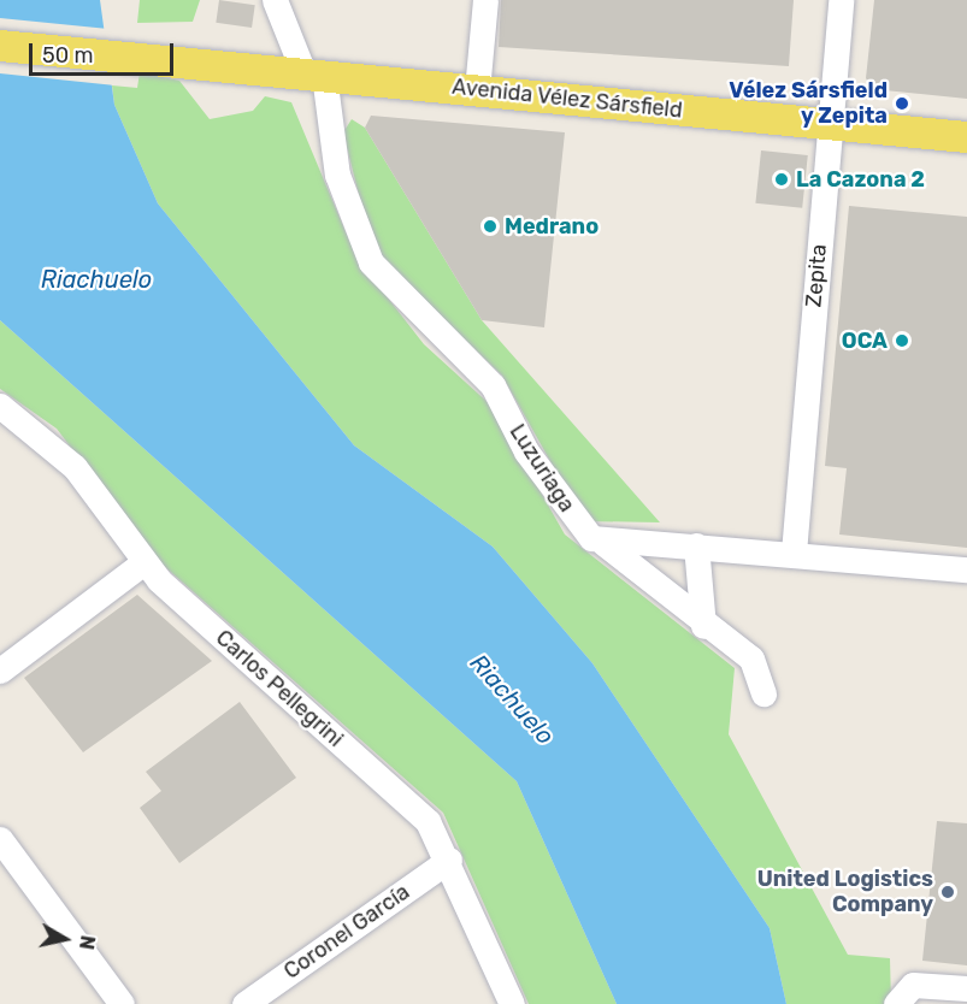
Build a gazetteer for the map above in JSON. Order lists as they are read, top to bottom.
{
  "streets": {
    "main road": ["Avenida Vélez Sársfield"],
    "street": [
      "Zepita",
      "Luzuriaga",
      "Carlos Pellegrini",
      "Coronel García"
    ]
  },
  "crossings": [
    ["Avenida Vélez Sársfield", "Zepita"],
    ["Avenida Vélez Sársfield", "Luzuriaga"],
    ["Carlos Pellegrini", "Coronel García"]
  ],
  "water": ["Riachuelo"],
  "places": [
    "Vélez Sársfield y Zepita",
    "La Cazona 2",
    "Medrano",
    "OCA",
    "United Logistics Company"
  ],
  "scale_bar": "50 m",
  "north": "right"
}
